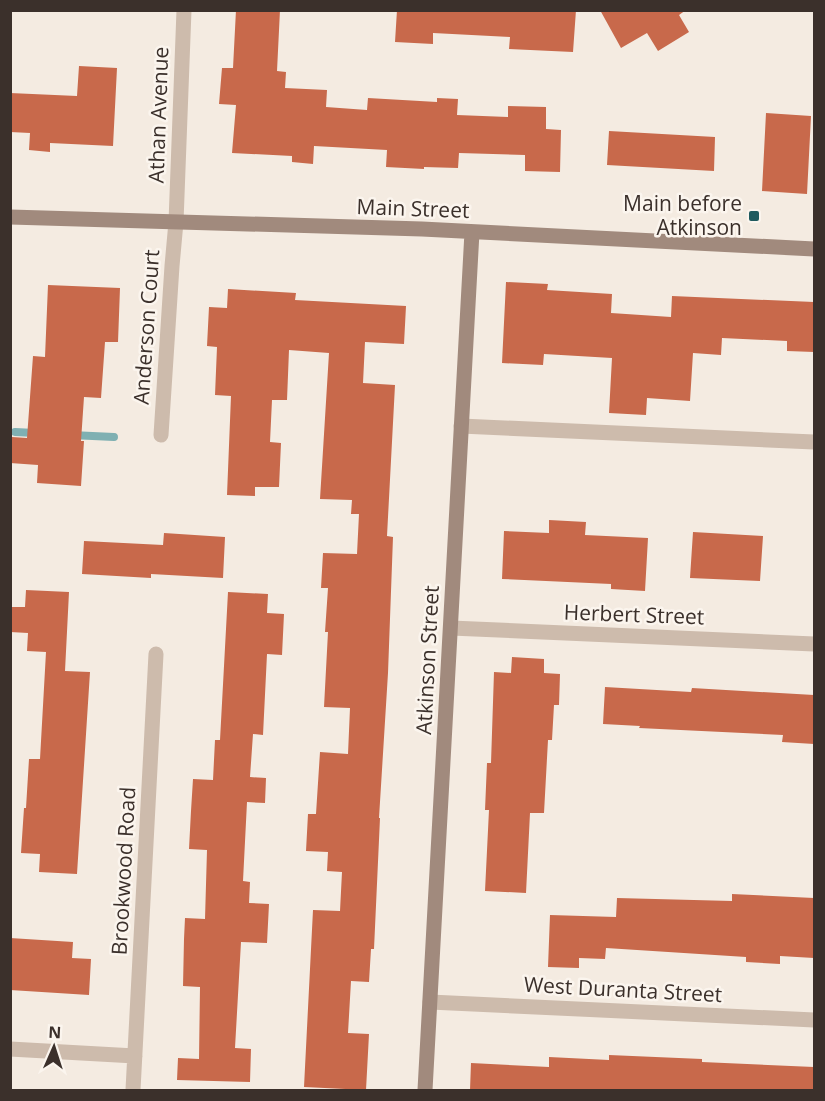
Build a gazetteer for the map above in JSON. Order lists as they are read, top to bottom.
{
  "streets": {
    "street": [
      "Athan Avenue",
      "Main Street",
      "Anderson Court",
      "Herbert Street",
      "Atkinson Street",
      "Brookwood Road",
      "West Duranta Street"
    ]
  },
  "crossings": [
    ["Athan Avenue", "Main Street"],
    ["Athan Avenue", "Anderson Court"],
    ["Main Street", "Anderson Court"],
    ["Main Street", "Atkinson Street"],
    ["Herbert Street", "Atkinson Street"],
    ["Atkinson Street", "West Duranta Street"]
  ],
  "places": {
    "transit": ["Main before Atkinson"]
  },
  "north": "top"
}
